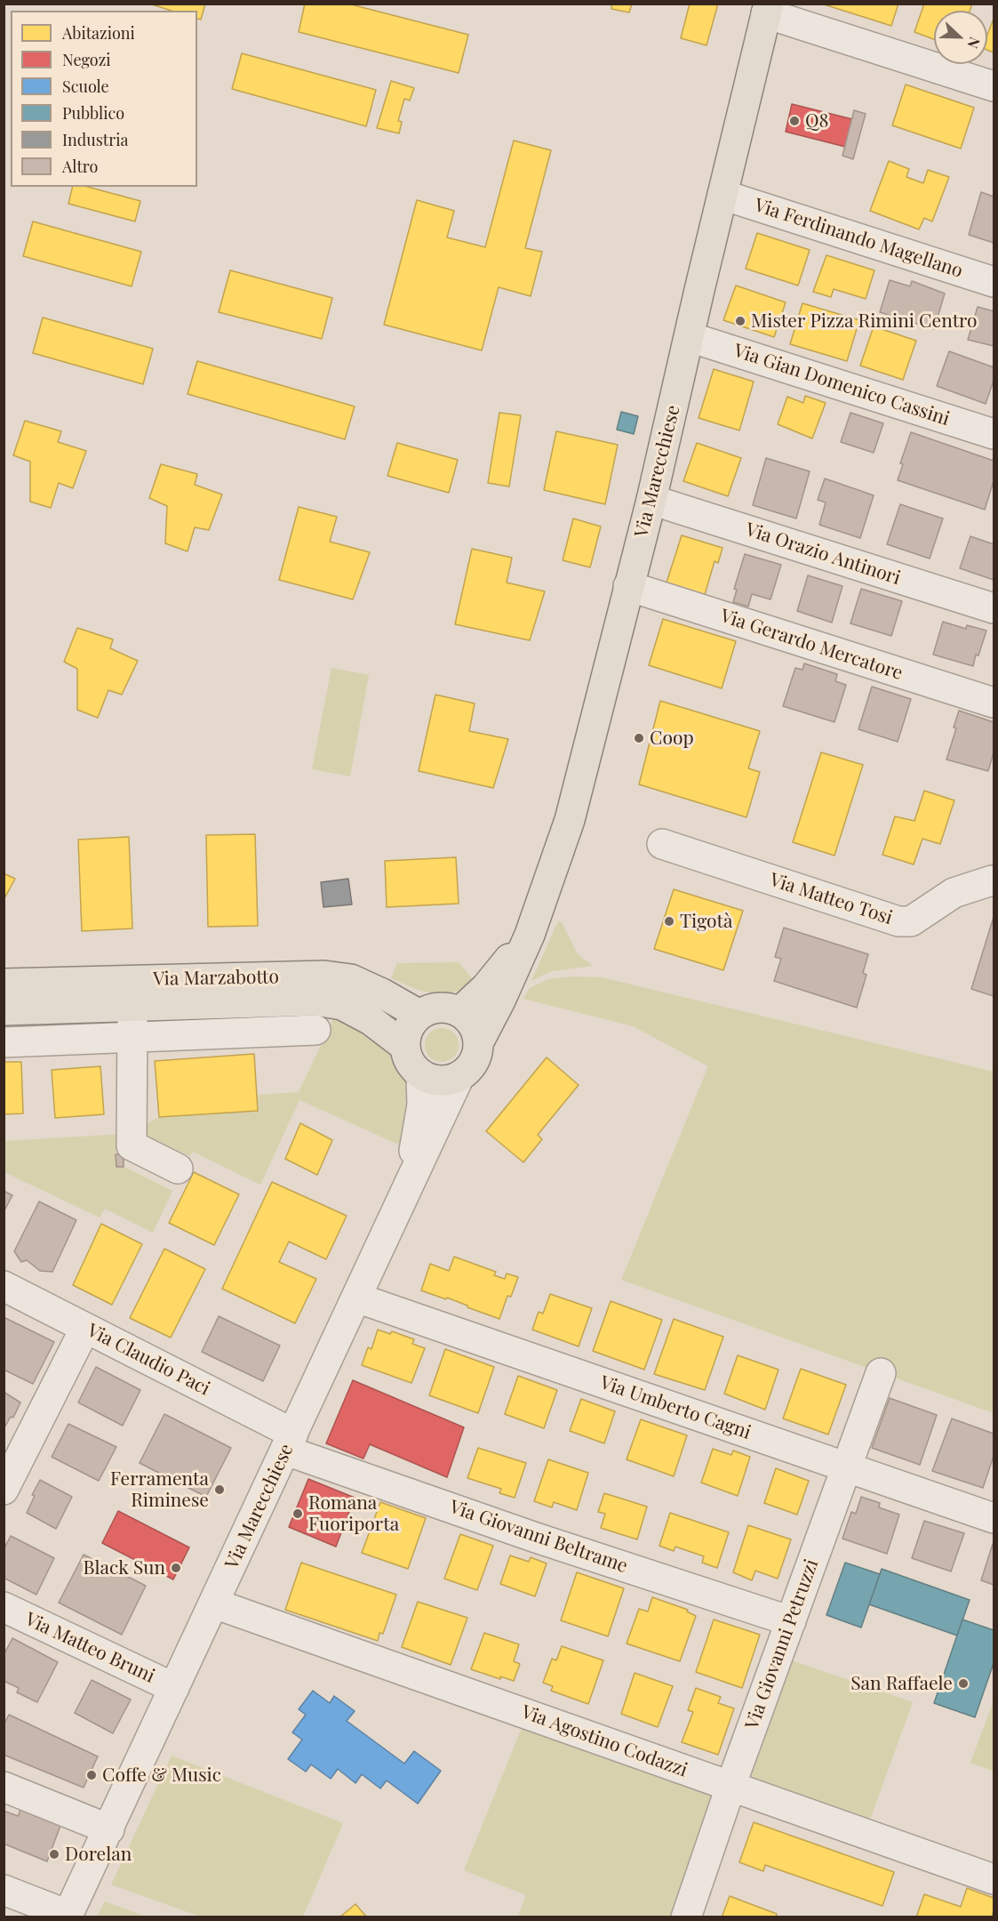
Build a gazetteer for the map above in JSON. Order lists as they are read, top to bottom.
{
  "streets": {
    "main road": ["Via Marecchiese", "Via Marzabotto"],
    "street": [
      "Via Ferdinando Magellano",
      "Via Gian Domenico Cassini",
      "Via Orazio Antinori",
      "Via Gerardo Mercatore",
      "Via Matteo Tosi",
      "Via Claudio Paci",
      "Via Umberto Cagni",
      "Via Giovanni Beltrame",
      "Via Giovanni Petruzzi",
      "Via Matteo Bruni",
      "Via Agostino Codazzi"
    ]
  },
  "crossings": [
    ["Via Ferdinando Magellano", "Via Marecchiese"],
    ["Via Gian Domenico Cassini", "Via Marecchiese"],
    ["Via Marecchiese", "Via Orazio Antinori"],
    ["Via Marecchiese", "Via Gerardo Mercatore"],
    ["Via Marecchiese", "Via Marzabotto"],
    ["Via Marecchiese", "Via Claudio Paci"],
    ["Via Marecchiese", "Via Umberto Cagni"],
    ["Via Marecchiese", "Via Giovanni Beltrame"],
    ["Via Marecchiese", "Via Matteo Bruni"],
    ["Via Marecchiese", "Via Agostino Codazzi"],
    ["Via Claudio Paci", "Via Giovanni Beltrame"],
    ["Via Umberto Cagni", "Via Giovanni Petruzzi"],
    ["Via Giovanni Beltrame", "Via Giovanni Petruzzi"],
    ["Via Giovanni Petruzzi", "Via Agostino Codazzi"]
  ],
  "places": [
    "Q8",
    "Mister Pizza Rimini Centro",
    "Coop",
    "Tigotà",
    "Ferramenta Riminese",
    "Romana Fuoriporta",
    "Black Sun",
    "San Raffaele",
    "Coffe & Music",
    "Dorelan"
  ],
  "legend": [
    "Abitazioni",
    "Negozi",
    "Scuole",
    "Pubblico",
    "Industria",
    "Altro"
  ],
  "north": "right"
}
